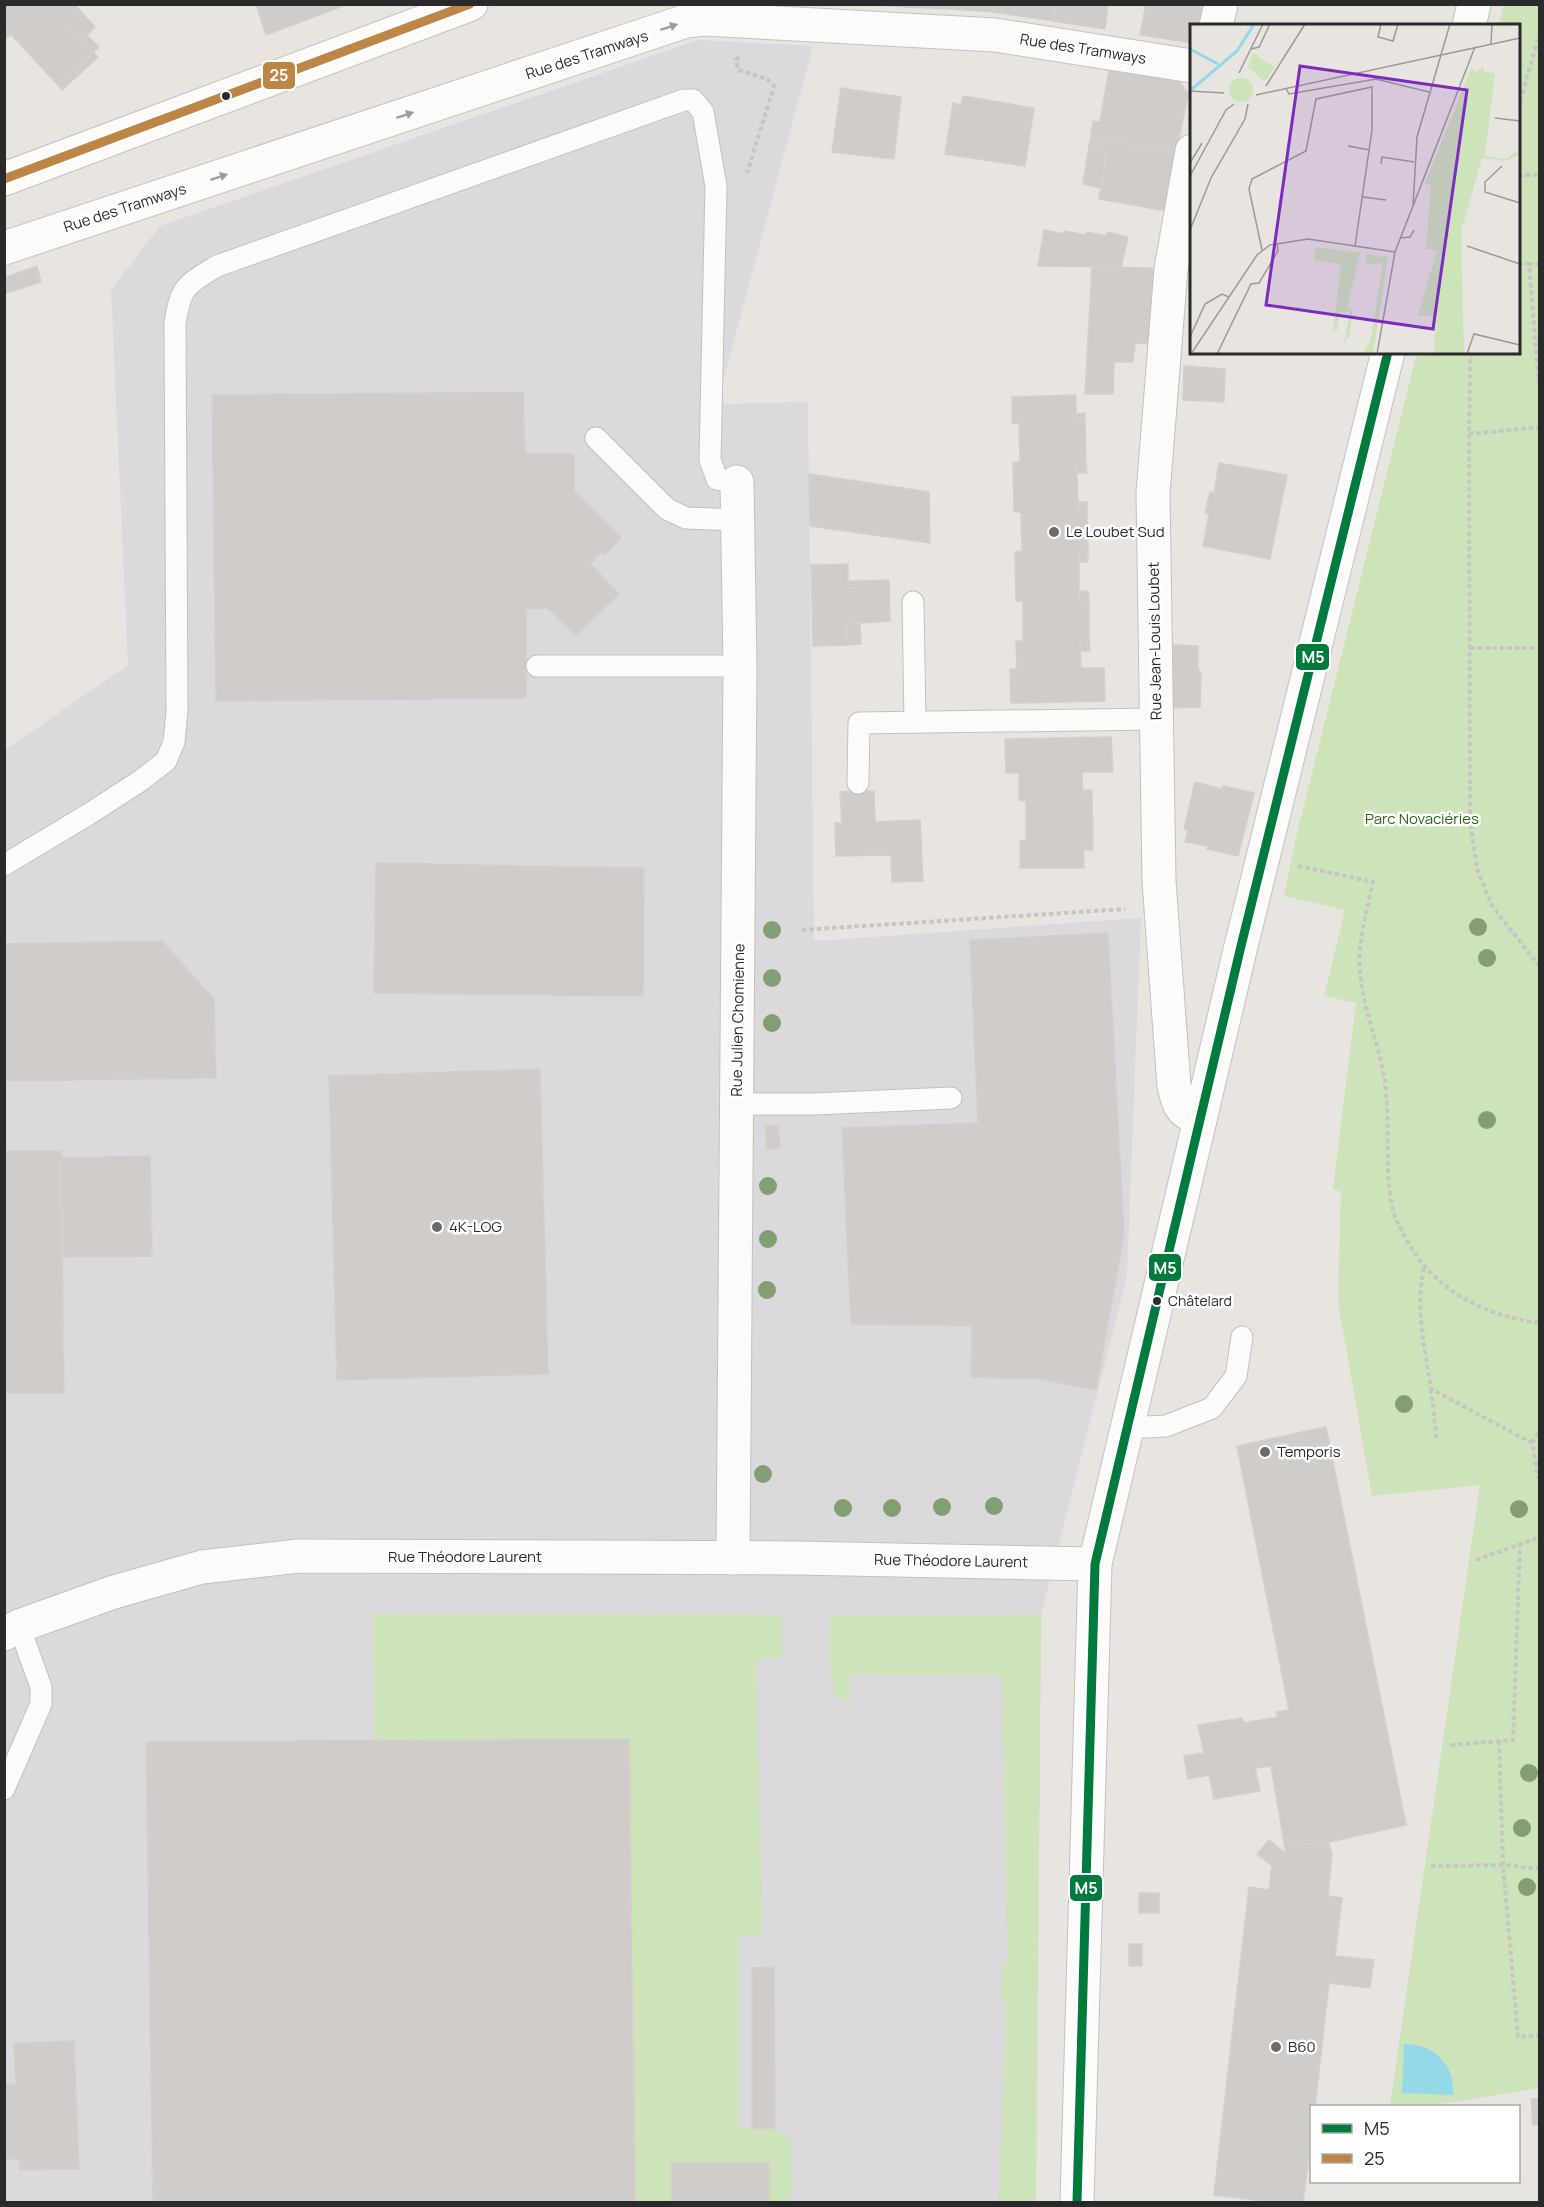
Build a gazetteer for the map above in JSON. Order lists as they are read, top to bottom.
{
  "streets": {
    "street": [
      "Rue des Tramways",
      "Rue Jean-Louis Loubet",
      "Rue Julien Chomienne",
      "Rue Théodore Laurent"
    ]
  },
  "crossings": [
    ["Rue Julien Chomienne", "Rue Théodore Laurent"]
  ],
  "parks": ["Parc Novaciéries"],
  "places": [
    "Le Loubet Sud",
    "4K-LOG",
    "Châtelard",
    "Temporis",
    "B60"
  ],
  "lines": ["transit line 25", "transit line M5"],
  "legend": ["M5", "25"]
}
